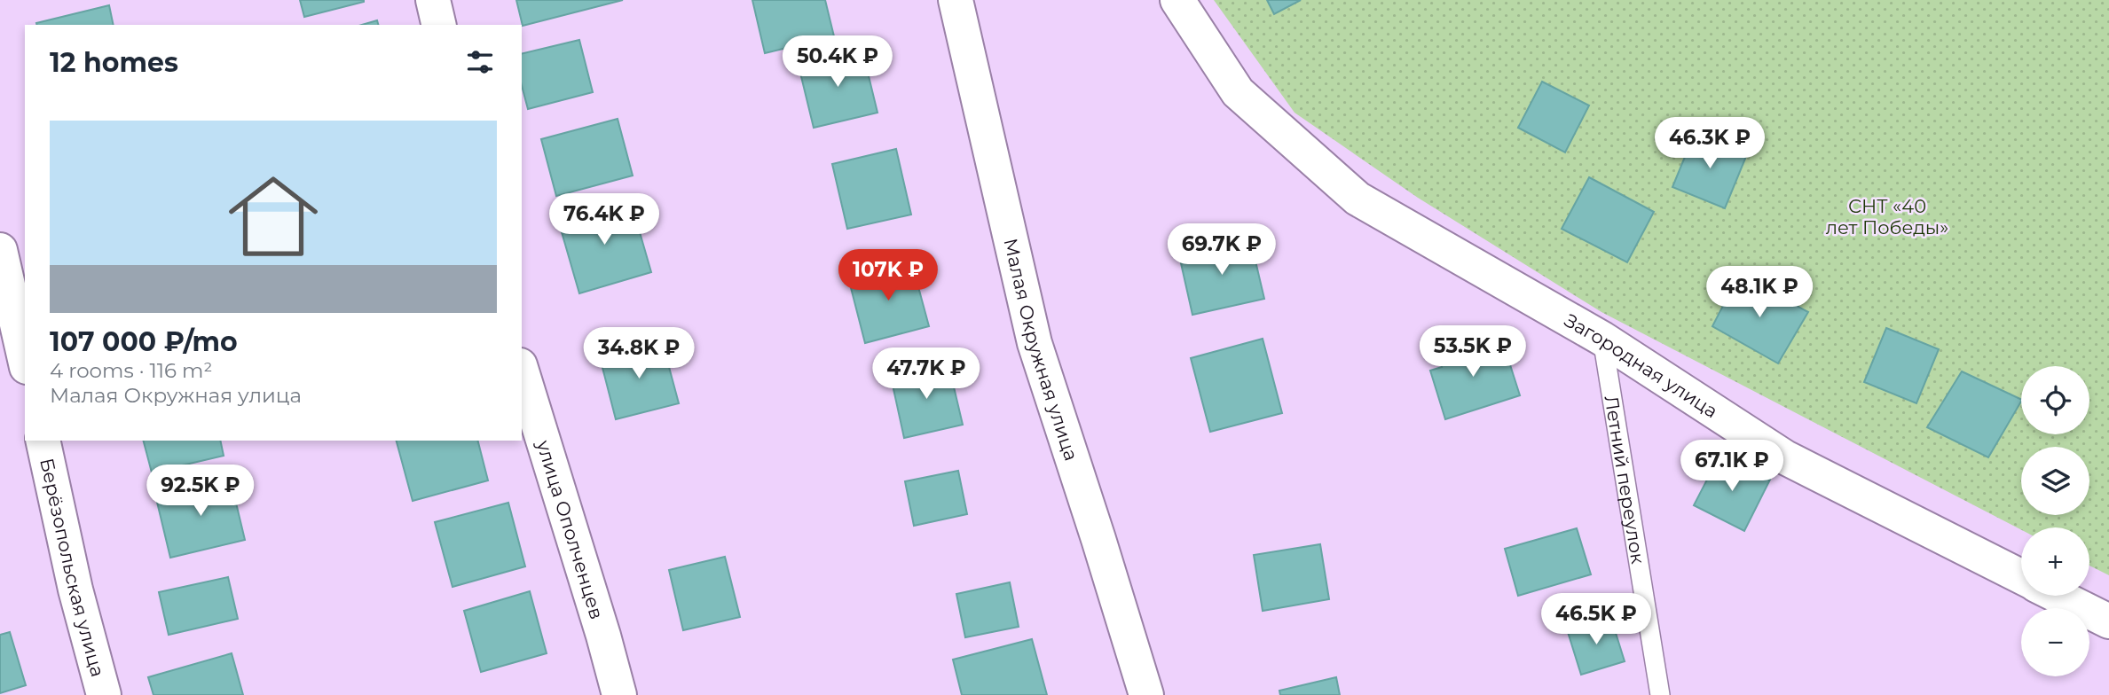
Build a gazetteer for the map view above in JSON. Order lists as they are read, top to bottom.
{
  "streets": {
    "street": [
      "Малая Окружная улица",
      "Загородная улица",
      "улица Ополченцев",
      "Берёзопольская улица"
    ],
    "lane": ["Летний переулок"]
  },
  "crossings": [
    ["Загородная улица", "Летний переулок"]
  ],
  "parks": ["СНТ «40 лет Победы»"],
  "page": {
    "heading": "12 homes",
    "price": [
      "50.4K ₽",
      "46.3K ₽",
      "76.4K ₽",
      "69.7K ₽",
      "107K ₽",
      "48.1K ₽",
      "53.5K ₽",
      "34.8K ₽",
      "47.7K ₽",
      "67.1K ₽",
      "92.5K ₽",
      "46.5K ₽"
    ],
    "list": [
      {
        "name": "107 000 ₽/mo",
        "note": "4 rooms · 116 m² · Малая Окружная улица"
      }
    ],
    "map_buttons": ["+", "−"]
  }
}
